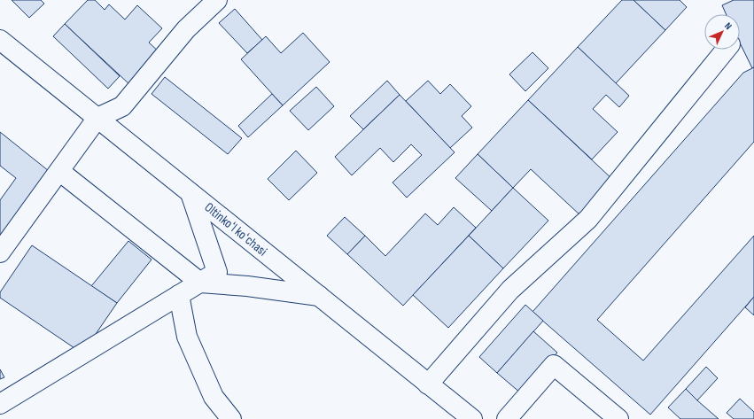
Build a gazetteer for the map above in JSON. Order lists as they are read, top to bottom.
{
  "streets": {
    "main road": ["Oltinkoʻl koʻchasi"]
  },
  "north": "top right"
}
